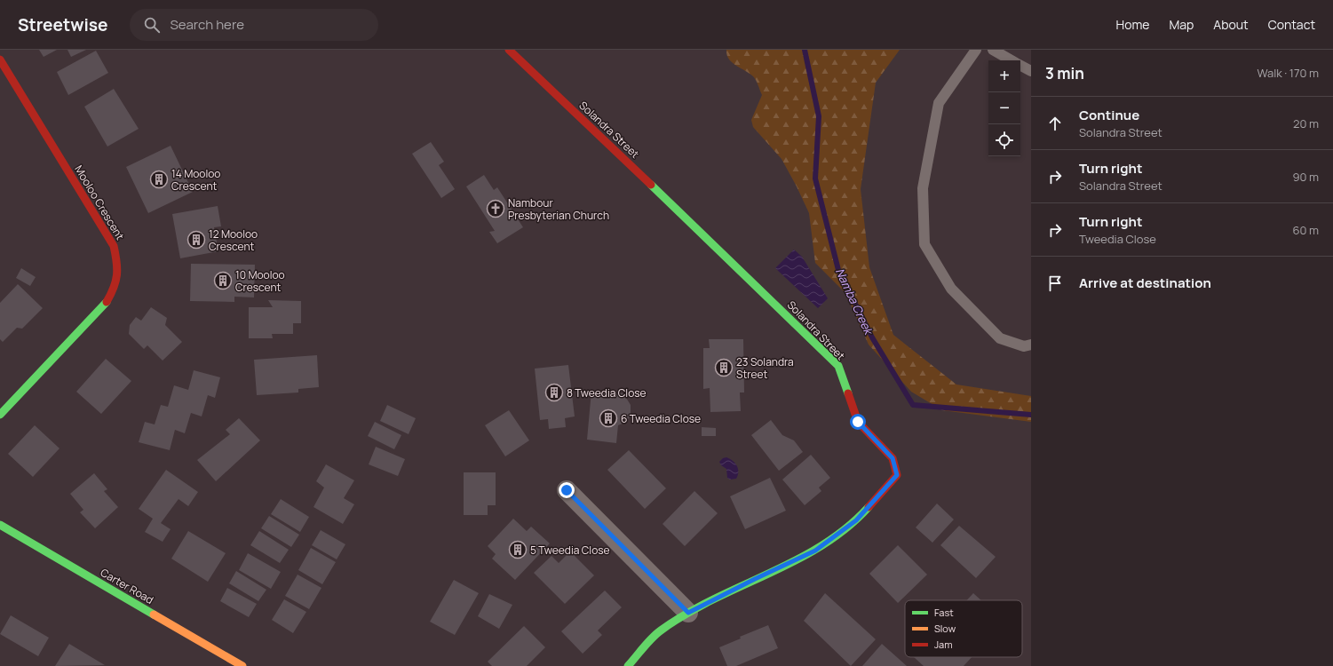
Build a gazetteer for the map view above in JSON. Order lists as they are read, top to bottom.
{
  "streets": {
    "street": ["Solandra Street", "Mooloo Crescent", "Carter Road"]
  },
  "water": ["Namba Creek"],
  "places": {
    "building": [
      "14 Mooloo Crescent",
      "12 Mooloo Crescent",
      "10 Mooloo Crescent",
      "23 Solandra Street",
      "8 Tweedia Close",
      "6 Tweedia Close",
      "5 Tweedia Close"
    ],
    "church": ["Nambour Presbyterian Church"]
  },
  "legend": ["Fast", "Slow", "Jam"],
  "page": {
    "header": "Streetwise",
    "search": "Search here",
    "nav": [
      "Home",
      "Map",
      "About",
      "Contact"
    ],
    "heading": ["3 min", "Walk · 170 m"],
    "map_buttons": ["+", "−"],
    "list": [
      ["Continue", "Solandra Street", "20 m"],
      ["Turn right", "Solandra Street", "90 m"],
      ["Turn right", "Tweedia Close", "60 m"],
      "Arrive at destination"
    ]
  }
}
